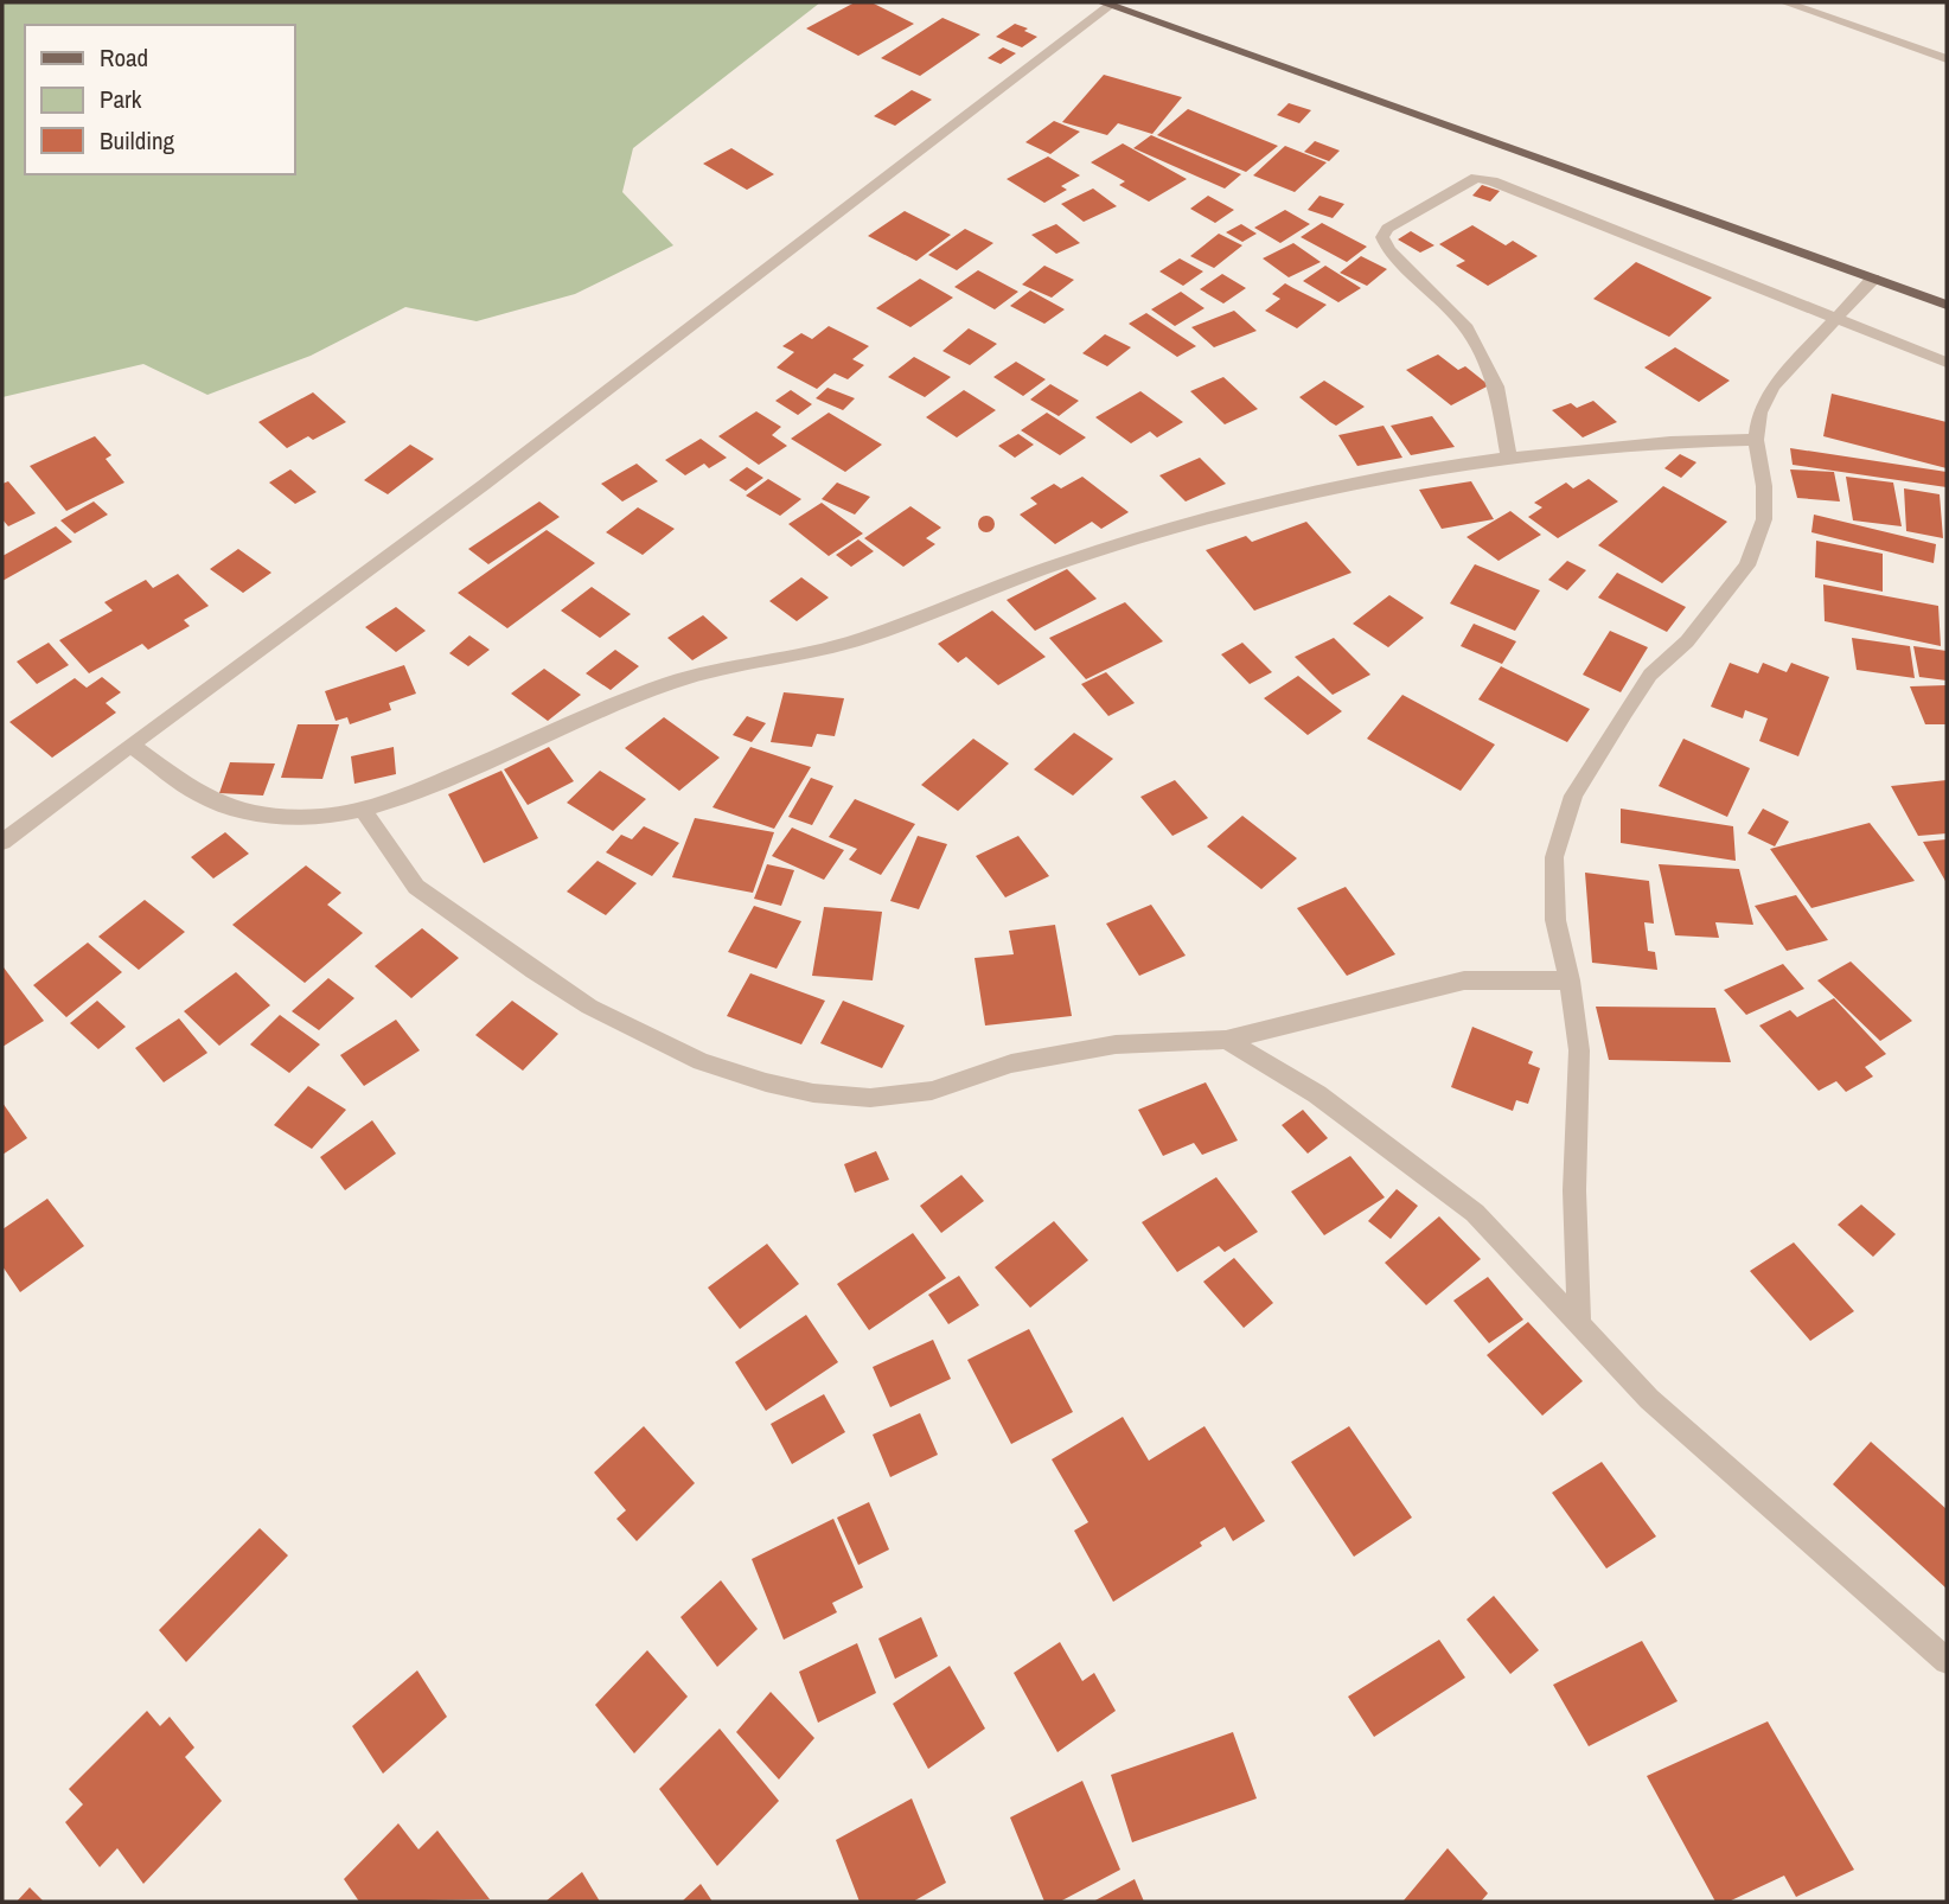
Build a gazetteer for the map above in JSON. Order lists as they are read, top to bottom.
{
  "legend": ["Road", "Park", "Building"]
}
